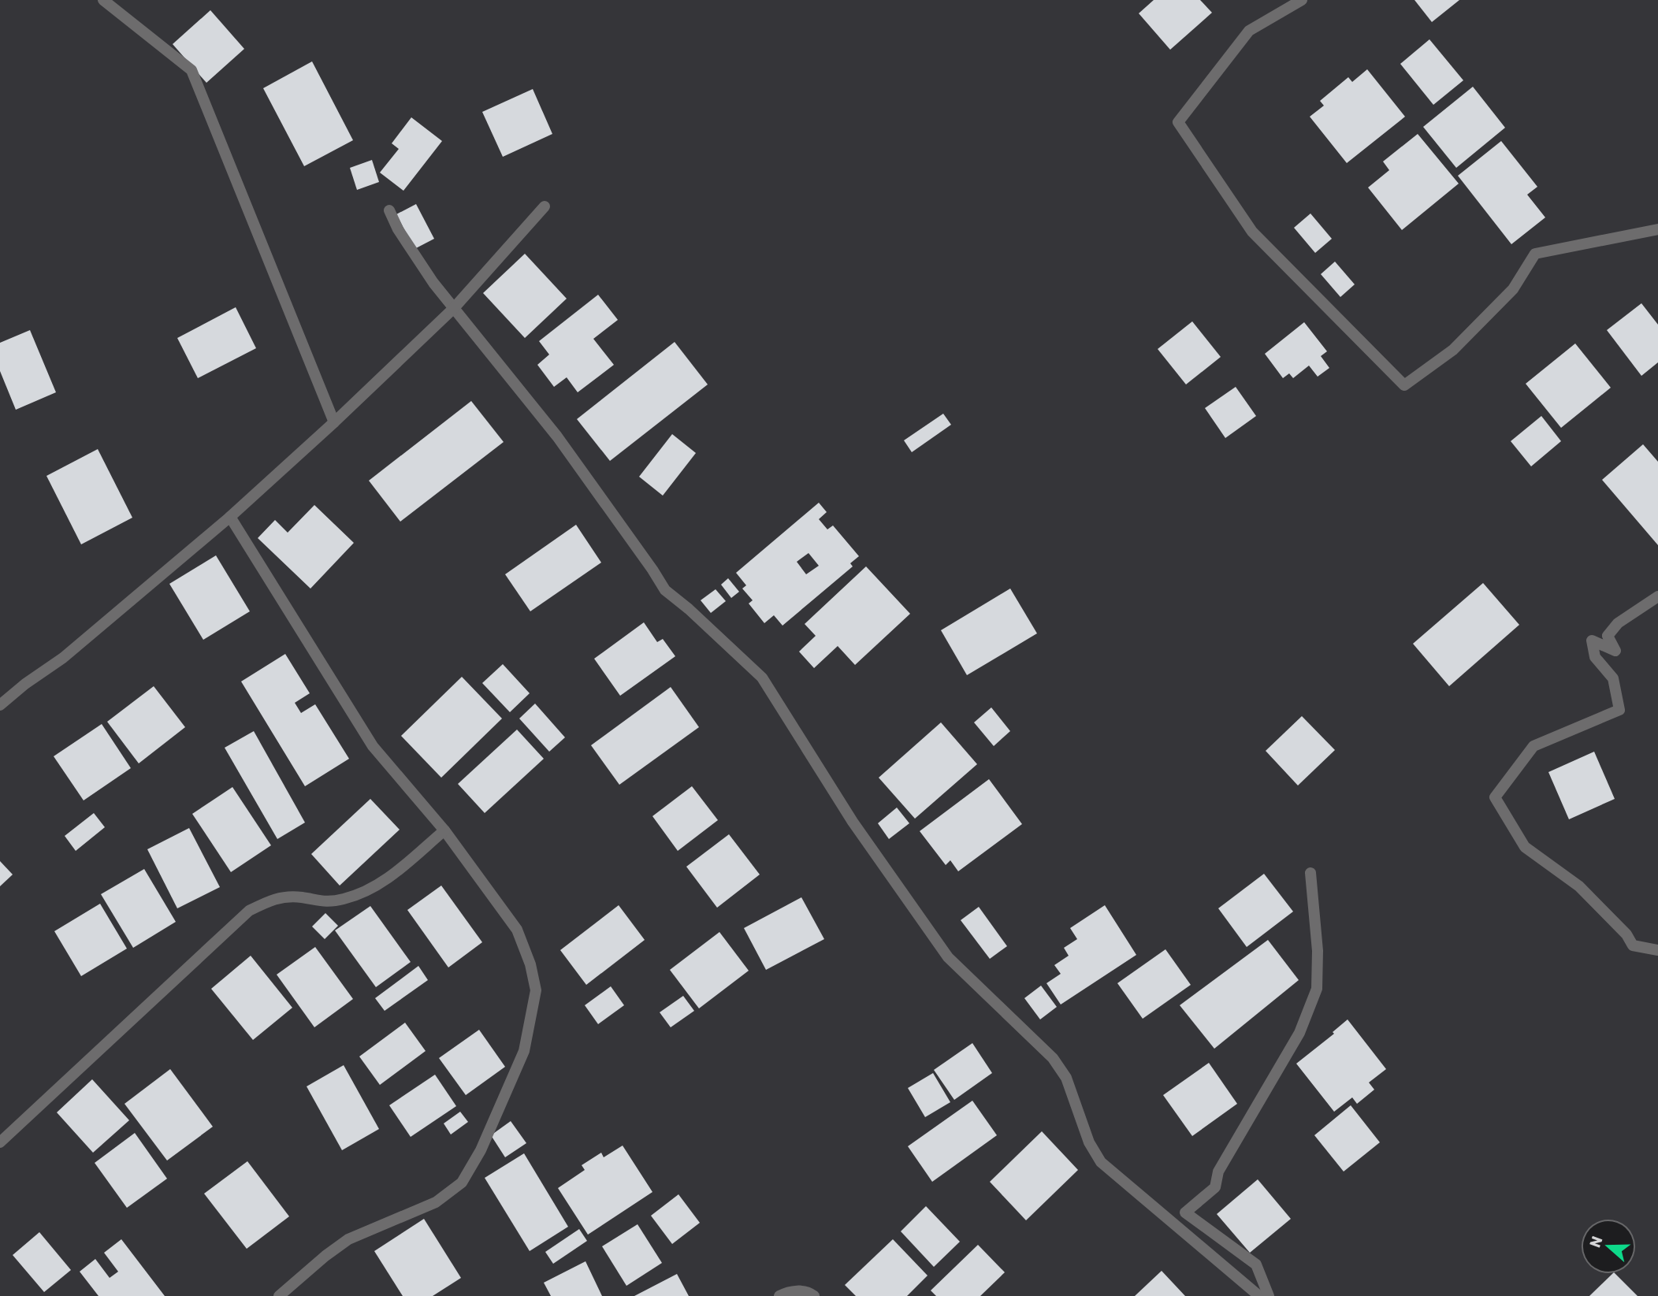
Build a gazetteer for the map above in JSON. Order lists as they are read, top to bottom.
{
  "north": "left"
}
